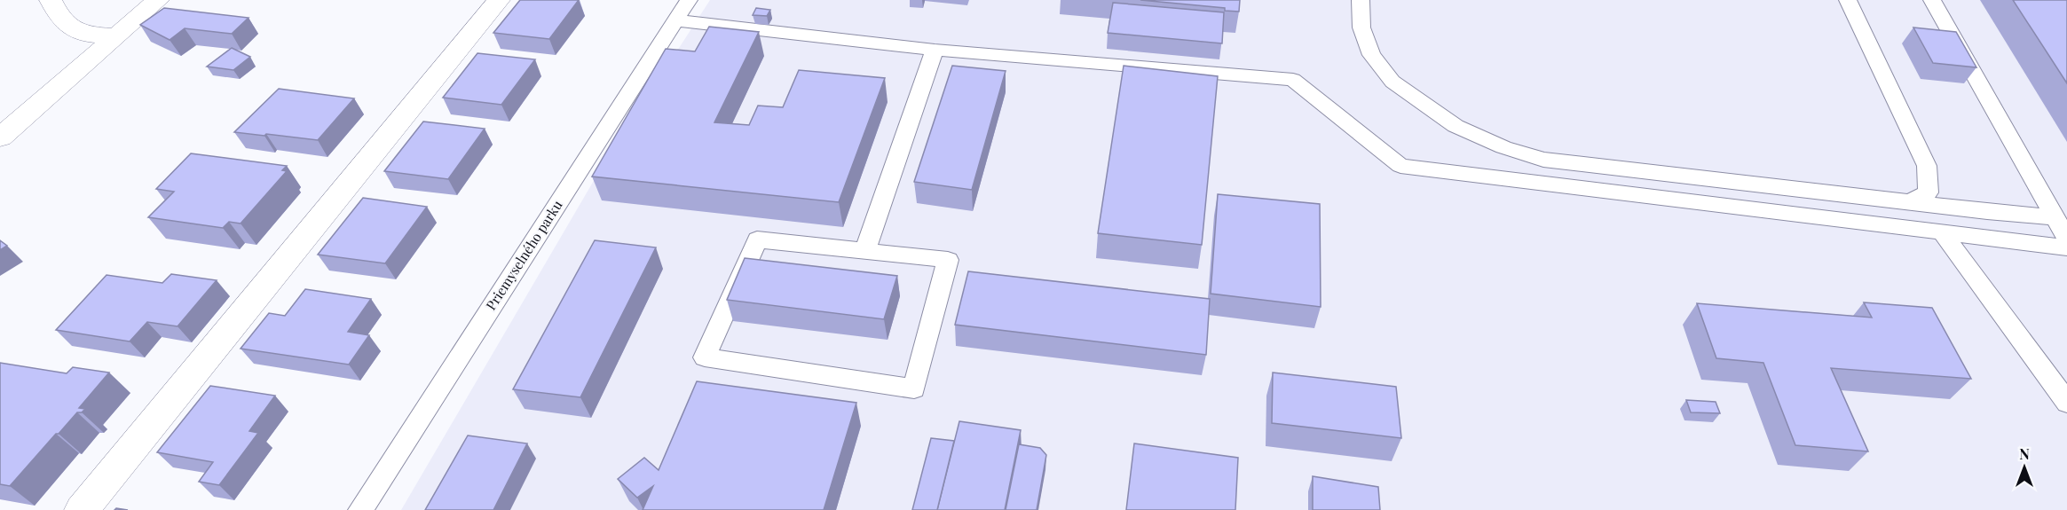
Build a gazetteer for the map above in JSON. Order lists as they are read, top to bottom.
{
  "streets": {
    "lane": ["Priemyselného parku"]
  },
  "north": "top"
}
